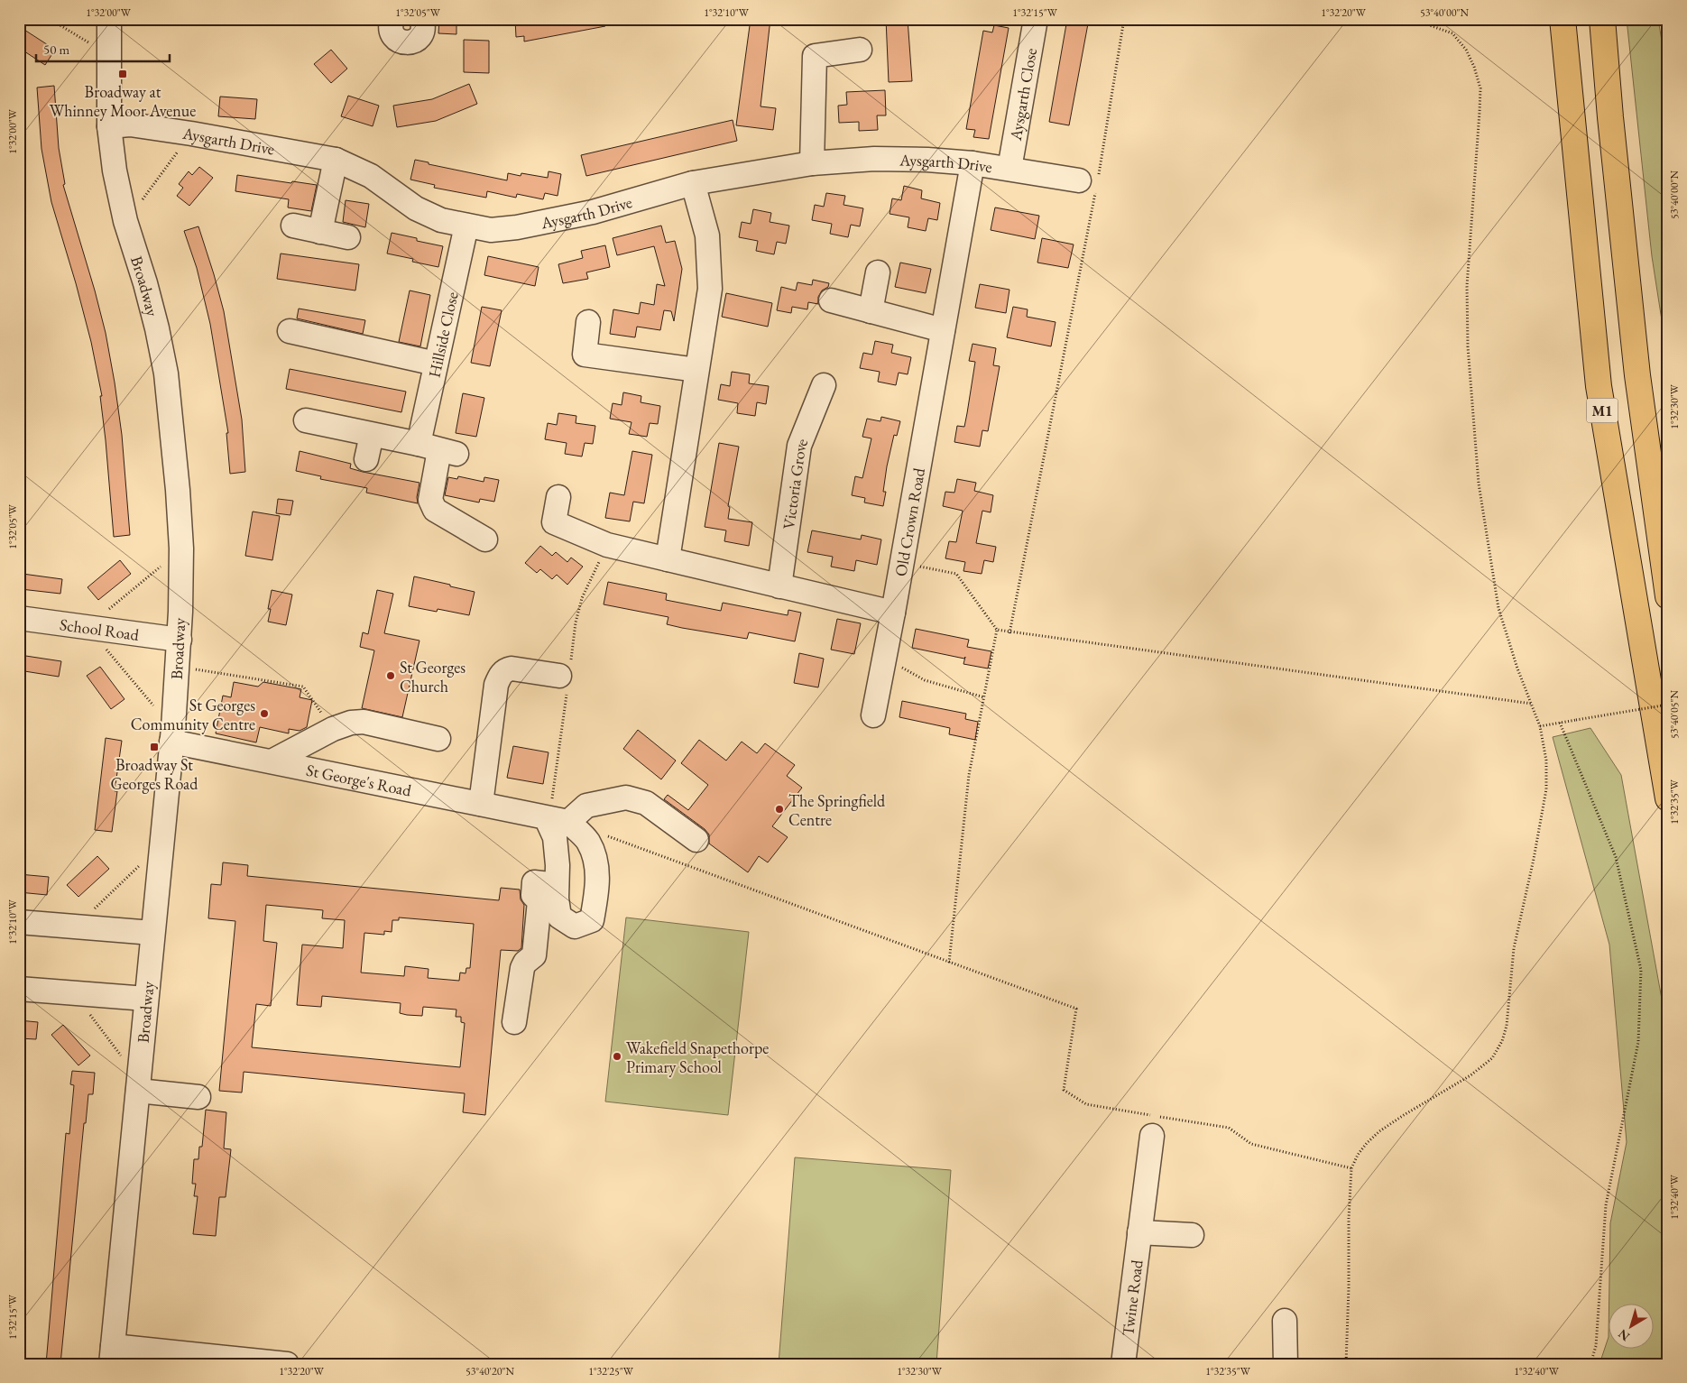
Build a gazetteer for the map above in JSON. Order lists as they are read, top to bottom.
{
  "streets": {
    "highway": ["M1"],
    "street": [
      "Aysgarth Close",
      "Aysgarth Drive",
      "Broadway",
      "Hillside Close",
      "Victoria Grove",
      "Old Crown Road",
      "School Road",
      "St George's Road",
      "Twine Road"
    ]
  },
  "crossings": [
    ["Aysgarth Close", "Aysgarth Drive"],
    ["Aysgarth Drive", "Broadway"],
    ["Aysgarth Drive", "Hillside Close"],
    ["Aysgarth Drive", "Old Crown Road"],
    ["Broadway", "School Road"],
    ["Broadway", "St George's Road"]
  ],
  "places": {
    "transit": ["Broadway at Whinney Moor Avenue", "Broadway St Georges Road"],
    "other": [
      "St Georges Church",
      "St Georges Community Centre",
      "The Springfield Centre",
      "Wakefield Snapethorpe Primary School"
    ]
  },
  "scale_bar": "50 m",
  "north": "bottom left",
  "coordinates": [
    "1°32'00\"W",
    "1°32'05\"W",
    "1°32'10\"W",
    "1°32'15\"W",
    "1°32'20\"W",
    "53°40'00\"N",
    "1°32'30\"W",
    "53°40'05\"N",
    "1°32'35\"W",
    "1°32'40\"W",
    "53°40'20\"N",
    "1°32'25\"W"
  ]
}
